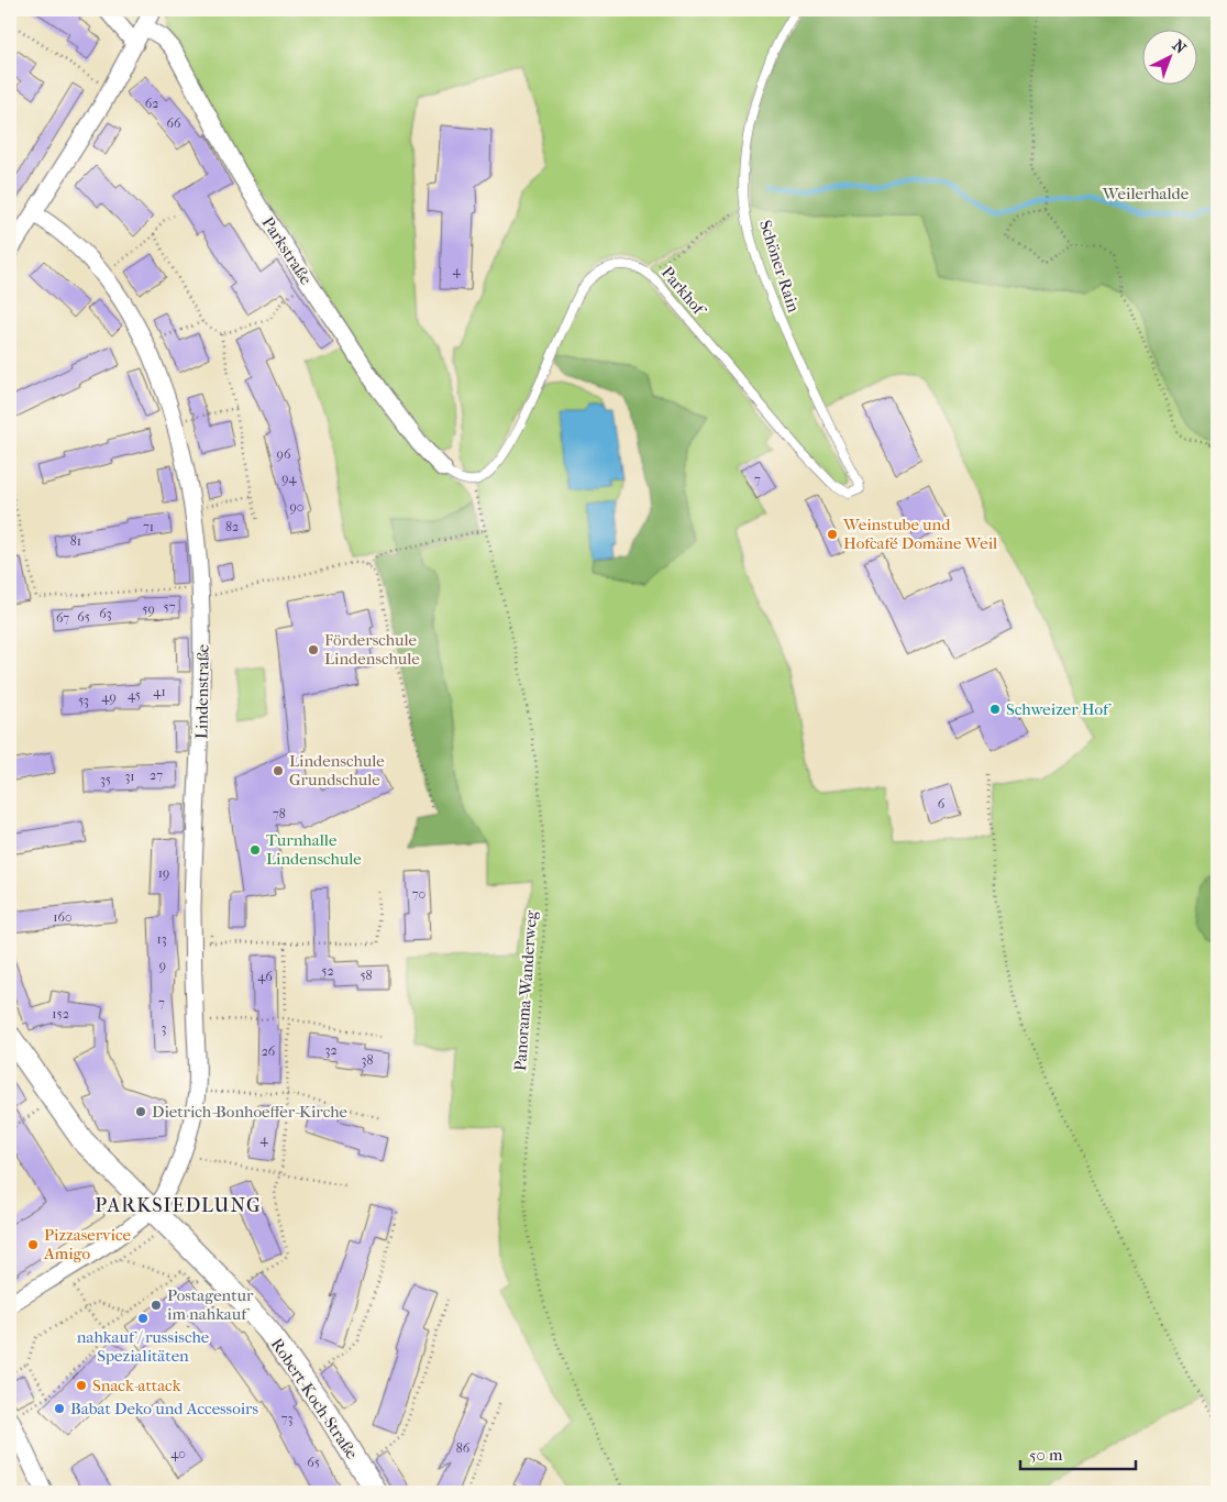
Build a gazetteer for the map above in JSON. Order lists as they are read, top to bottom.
{
  "streets": {
    "street": ["Parkstraße", "Lindenstraße", "Robert-Koch-Straße"],
    "lane": ["Schöner Rain", "Parkhof"],
    "path": ["Panorama-Wanderweg"]
  },
  "crossings": [
    ["Schöner Rain", "Parkhof"],
    ["Parkhof", "Panorama-Wanderweg"],
    ["Lindenstraße", "Robert-Koch-Straße"]
  ],
  "districts": ["PARKSIEDLUNG"],
  "parks": ["Weilerhalde"],
  "places": [
    "Weinstube und Hofcafé Domäne Weil",
    "Förderschule Lindenschule",
    "Schweizer Hof",
    "Lindenschule Grundschule",
    "Turnhalle Lindenschule",
    "Dietrich-Bonhoeffer-Kirche",
    "Pizzaservice Amigo",
    "Postagentur im nahkauf",
    "nahkauf / russische Spezialitäten",
    "Snack-attack",
    "Babat Deko und Accessoirs"
  ],
  "house_numbers": [
    "62",
    "66",
    "4",
    "96",
    "94",
    "7",
    "90",
    "71",
    "82",
    "81",
    "57",
    "59",
    "63",
    "65",
    "67",
    "41",
    "45",
    "49",
    "53",
    "27",
    "31",
    "35",
    "6",
    "78",
    "19",
    "70",
    "160",
    "13",
    "9",
    "52",
    "58",
    "46",
    "7",
    "152",
    "3",
    "32",
    "26",
    "38",
    "4",
    "73",
    "86",
    "40",
    "65"
  ],
  "scale_bar": "50 m",
  "north": "top right"
}
